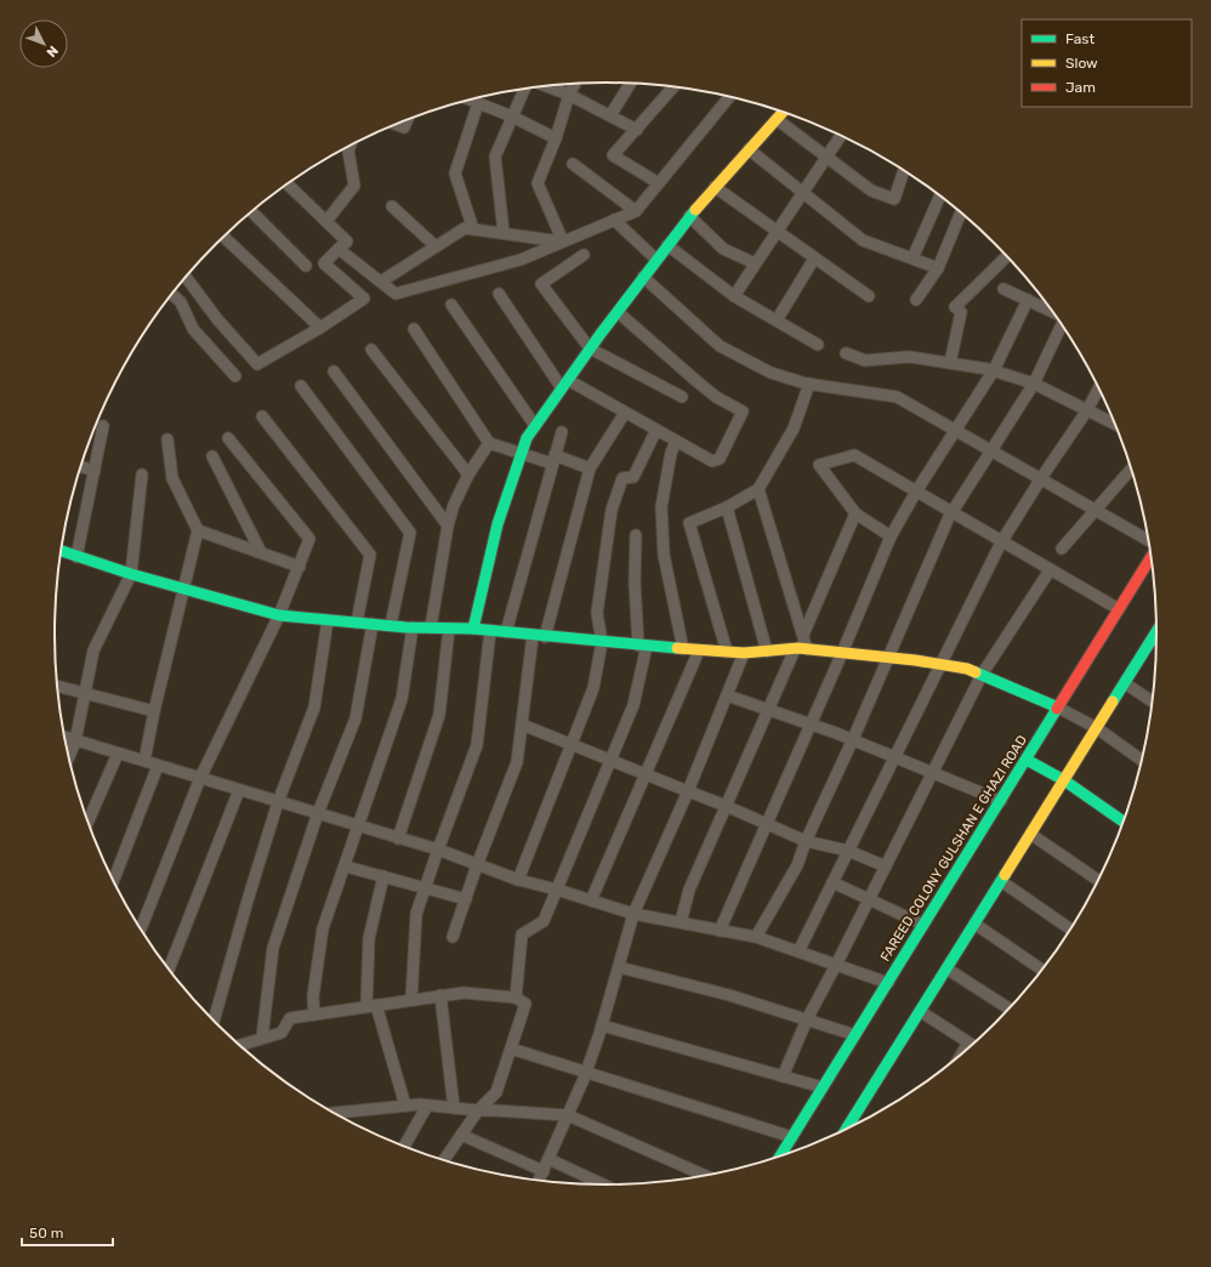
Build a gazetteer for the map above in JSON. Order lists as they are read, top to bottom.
{
  "streets": {
    "main road": ["FAREED COLONY GULSHAN E GHAZI ROAD"]
  },
  "legend": ["Fast", "Slow", "Jam"],
  "scale_bar": "50 m",
  "north": "bottom right"
}
